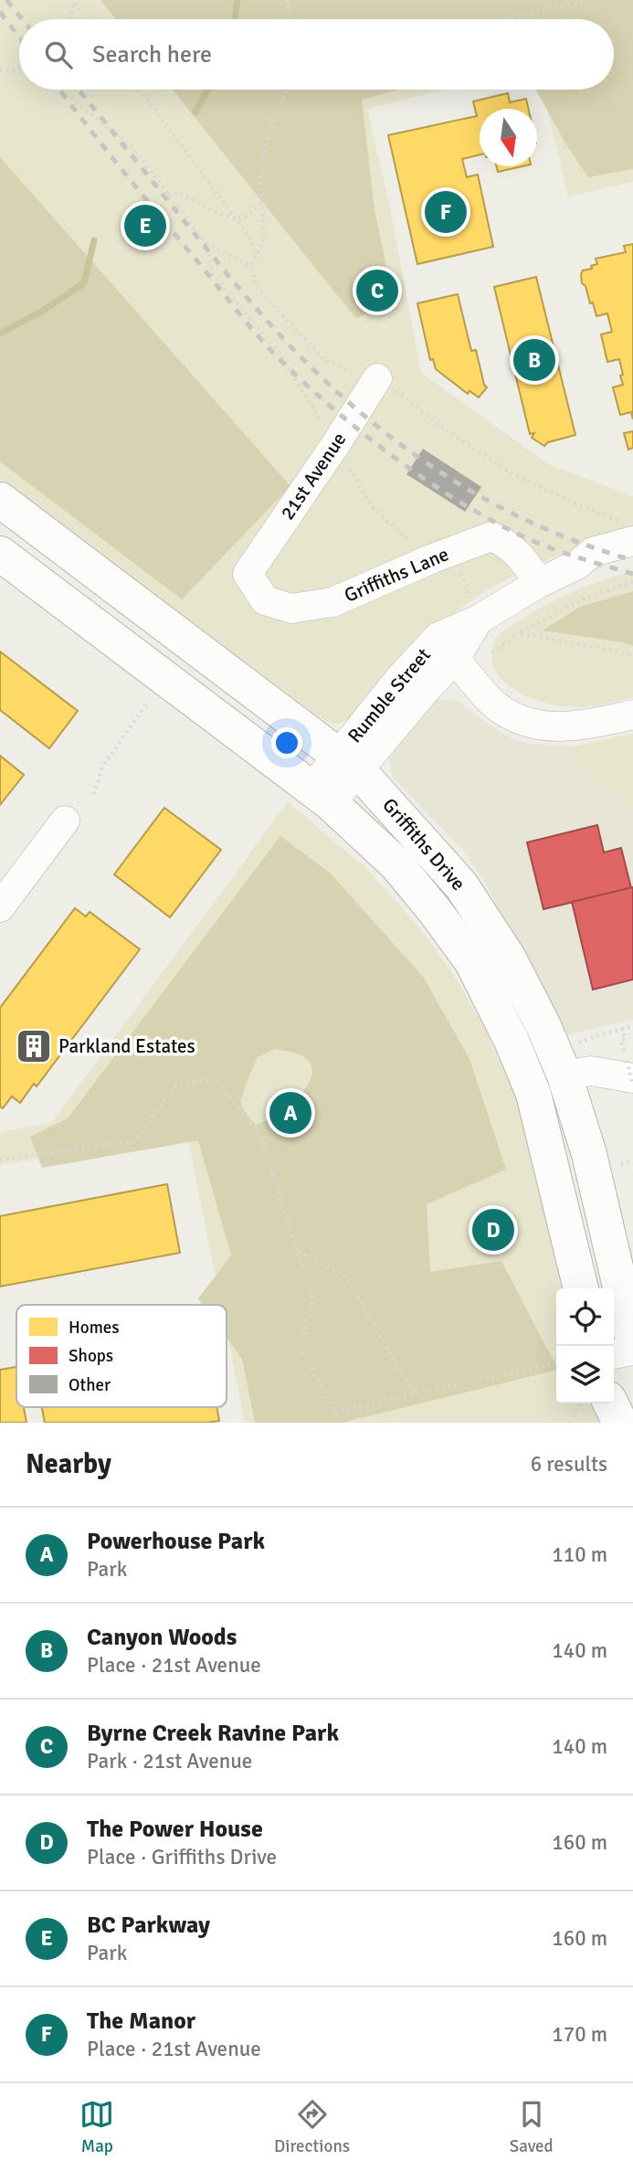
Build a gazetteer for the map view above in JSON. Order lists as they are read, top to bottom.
{
  "streets": {
    "main road": ["Griffiths Drive"],
    "street": ["21st Avenue", "Griffiths Lane", "Rumble Street"]
  },
  "crossings": [
    ["21st Avenue", "Griffiths Lane"],
    ["Griffiths Lane", "Rumble Street"],
    ["Rumble Street", "Griffiths Drive"]
  ],
  "places": {
    "building": ["Parkland Estates"]
  },
  "legend": ["Homes", "Shops", "Other"],
  "north": "bottom",
  "page": {
    "search": "Search here",
    "pins": [
      "F",
      "E",
      "C",
      "B",
      "A",
      "D"
    ],
    "heading": ["Nearby", "6 results"],
    "list": [
      {
        "mark": "A",
        "name": "Powerhouse Park",
        "note": "Park",
        "value": "110 m"
      },
      {
        "mark": "B",
        "name": "Canyon Woods",
        "note": "Place · 21st Avenue",
        "value": "140 m"
      },
      {
        "mark": "C",
        "name": "Byrne Creek Ravine Park",
        "note": "Park · 21st Avenue",
        "value": "140 m"
      },
      {
        "mark": "D",
        "name": "The Power House",
        "note": "Place · Griffiths Drive",
        "value": "160 m"
      },
      {
        "mark": "E",
        "name": "BC Parkway",
        "note": "Park",
        "value": "160 m"
      },
      {
        "mark": "F",
        "name": "The Manor",
        "note": "Place · 21st Avenue",
        "value": "170 m"
      }
    ],
    "nav": ["Map", "Directions", "Saved"]
  }
}
